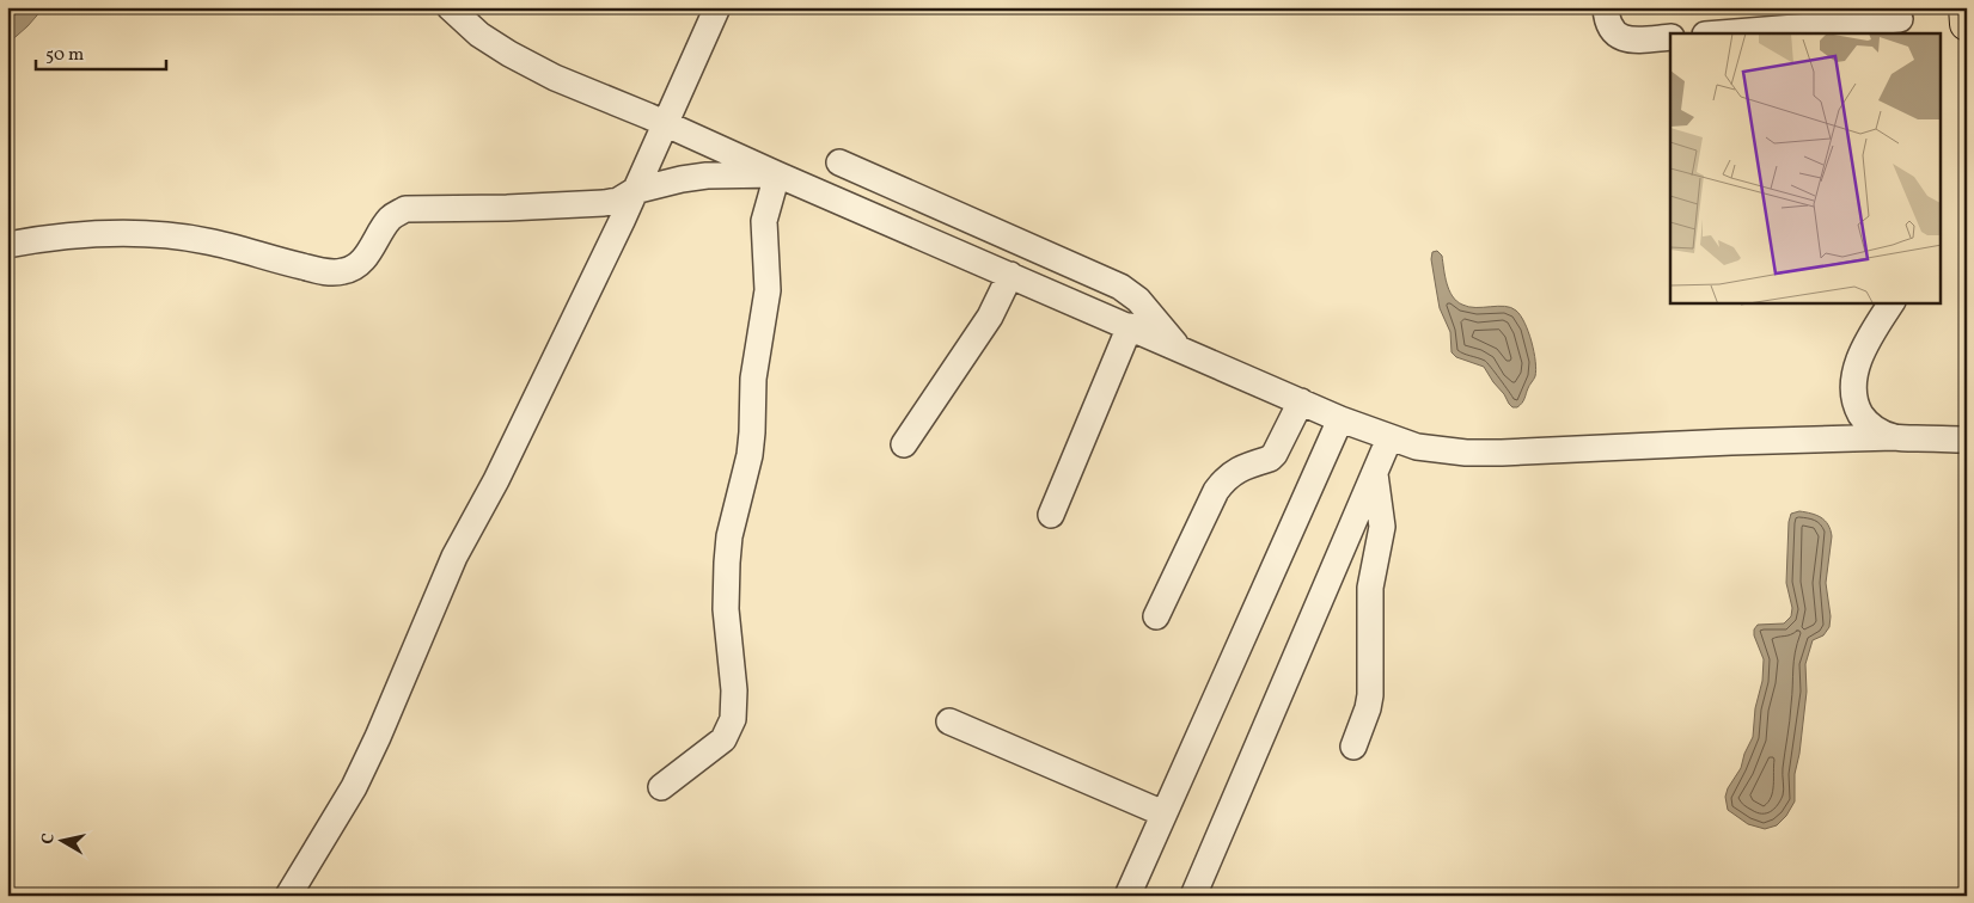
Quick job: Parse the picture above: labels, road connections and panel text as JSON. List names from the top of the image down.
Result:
{
  "scale_bar": "50 m",
  "north": "left"
}
